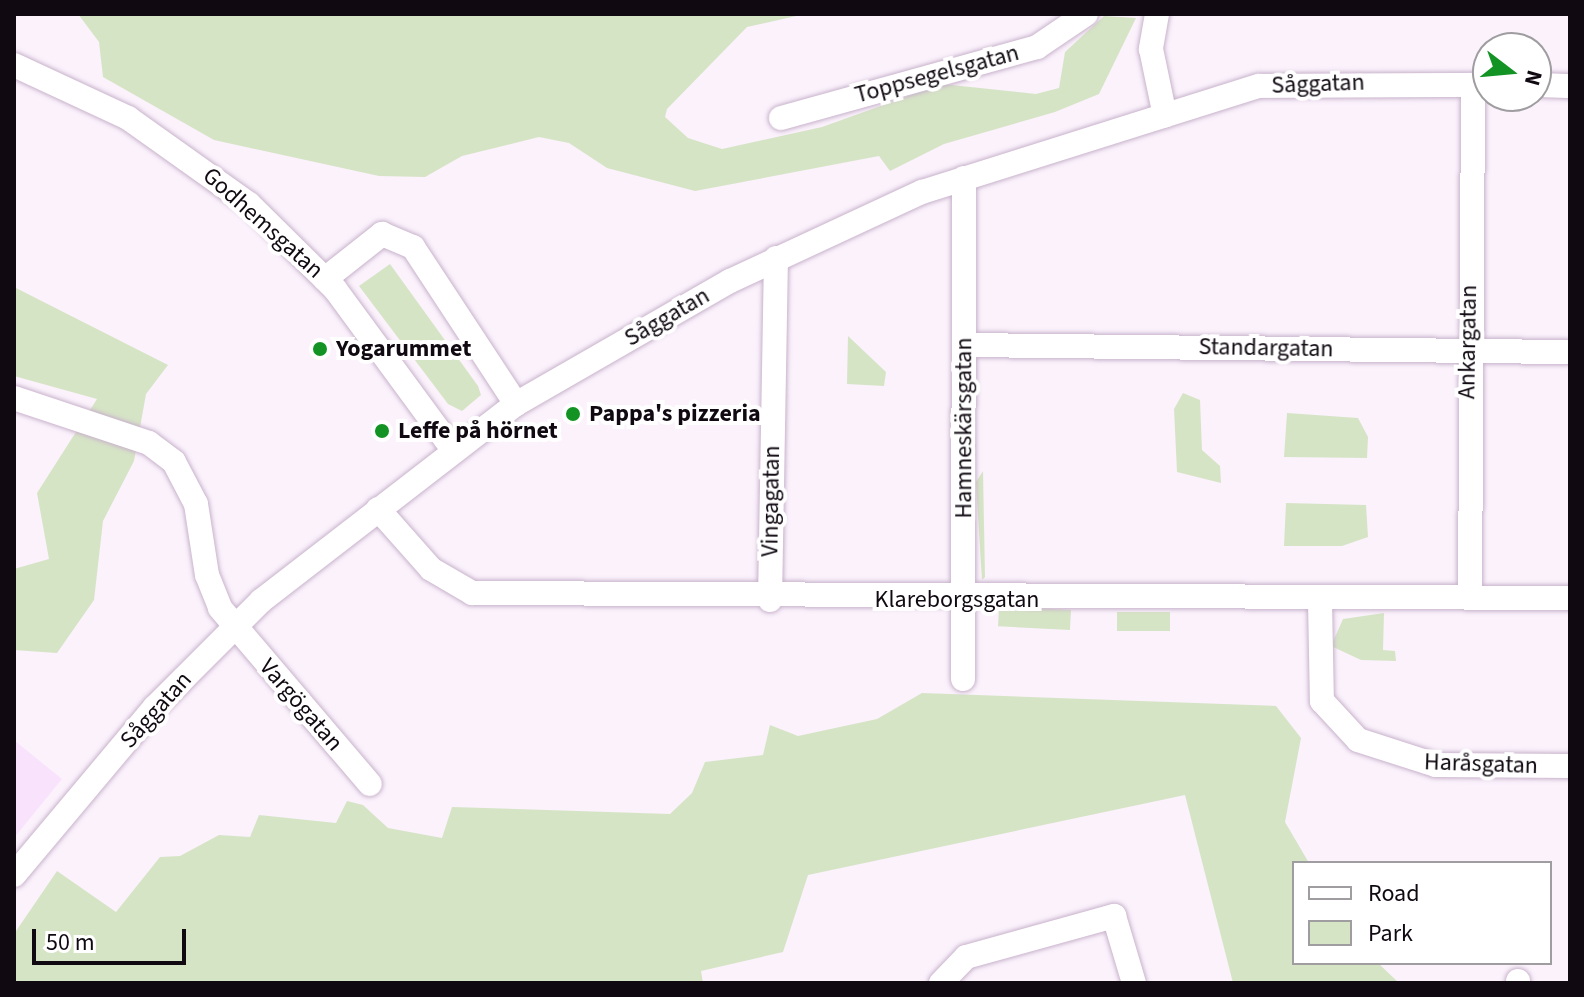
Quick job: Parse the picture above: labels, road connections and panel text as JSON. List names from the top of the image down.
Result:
{
  "streets": {
    "street": [
      "Toppsegelsgatan",
      "Såggatan",
      "Godhemsgatan",
      "Ankargatan",
      "Standargatan",
      "Hamneskärsgatan",
      "Vingagatan",
      "Klareborgsgatan",
      "Vargögatan",
      "Haråsgatan"
    ]
  },
  "crossings": [
    ["Såggatan", "Godhemsgatan"],
    ["Såggatan", "Hamneskärsgatan"],
    ["Såggatan", "Vingagatan"],
    ["Såggatan", "Klareborgsgatan"],
    ["Såggatan", "Vargögatan"],
    ["Ankargatan", "Standargatan"],
    ["Ankargatan", "Klareborgsgatan"],
    ["Standargatan", "Hamneskärsgatan"],
    ["Hamneskärsgatan", "Klareborgsgatan"],
    ["Vingagatan", "Klareborgsgatan"],
    ["Klareborgsgatan", "Haråsgatan"]
  ],
  "places": ["Yogarummet", "Pappa's pizzeria", "Leffe på hörnet"],
  "legend": ["Road", "Park"],
  "scale_bar": "50 m",
  "north": "right"
}
